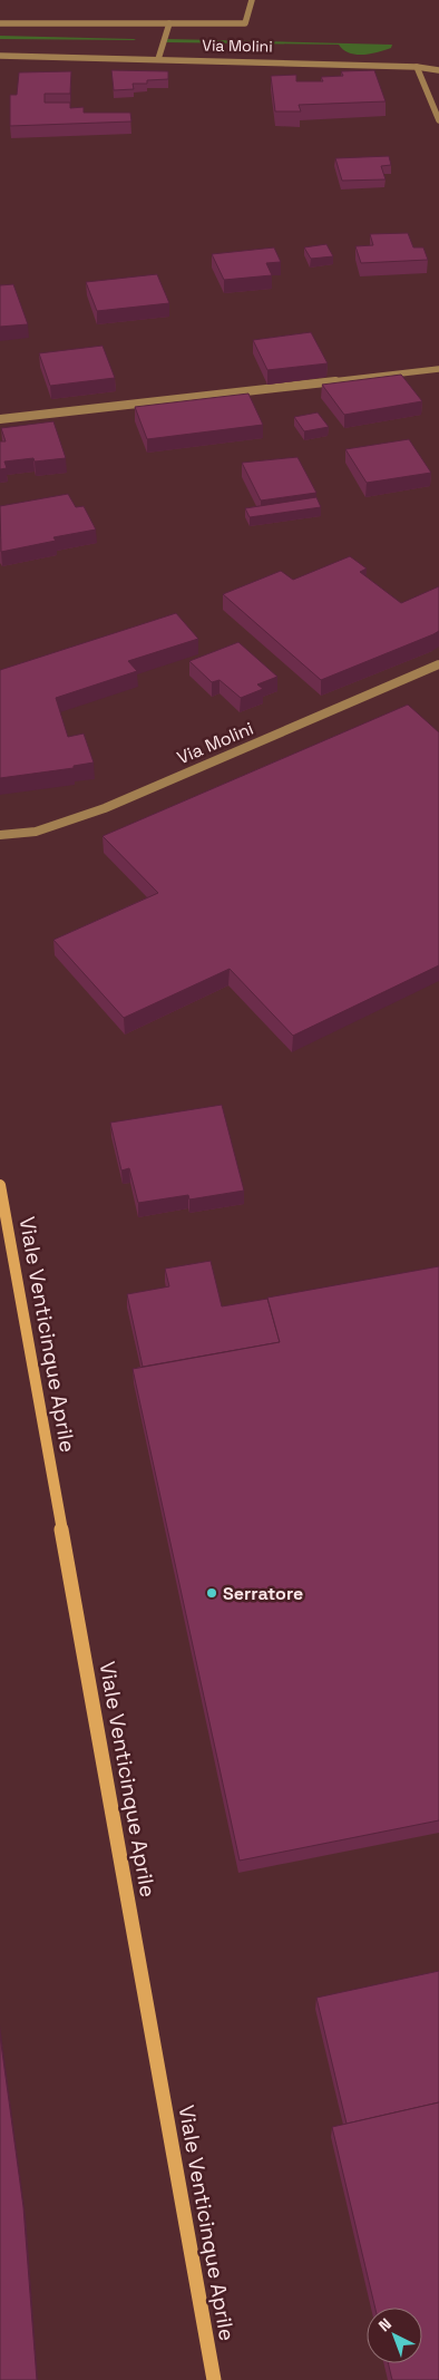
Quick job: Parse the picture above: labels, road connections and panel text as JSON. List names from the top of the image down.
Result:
{
  "streets": {
    "main road": ["Viale Venticinque Aprile"],
    "street": ["Via Molini"]
  },
  "places": ["Serratore"],
  "north": "top left"
}
